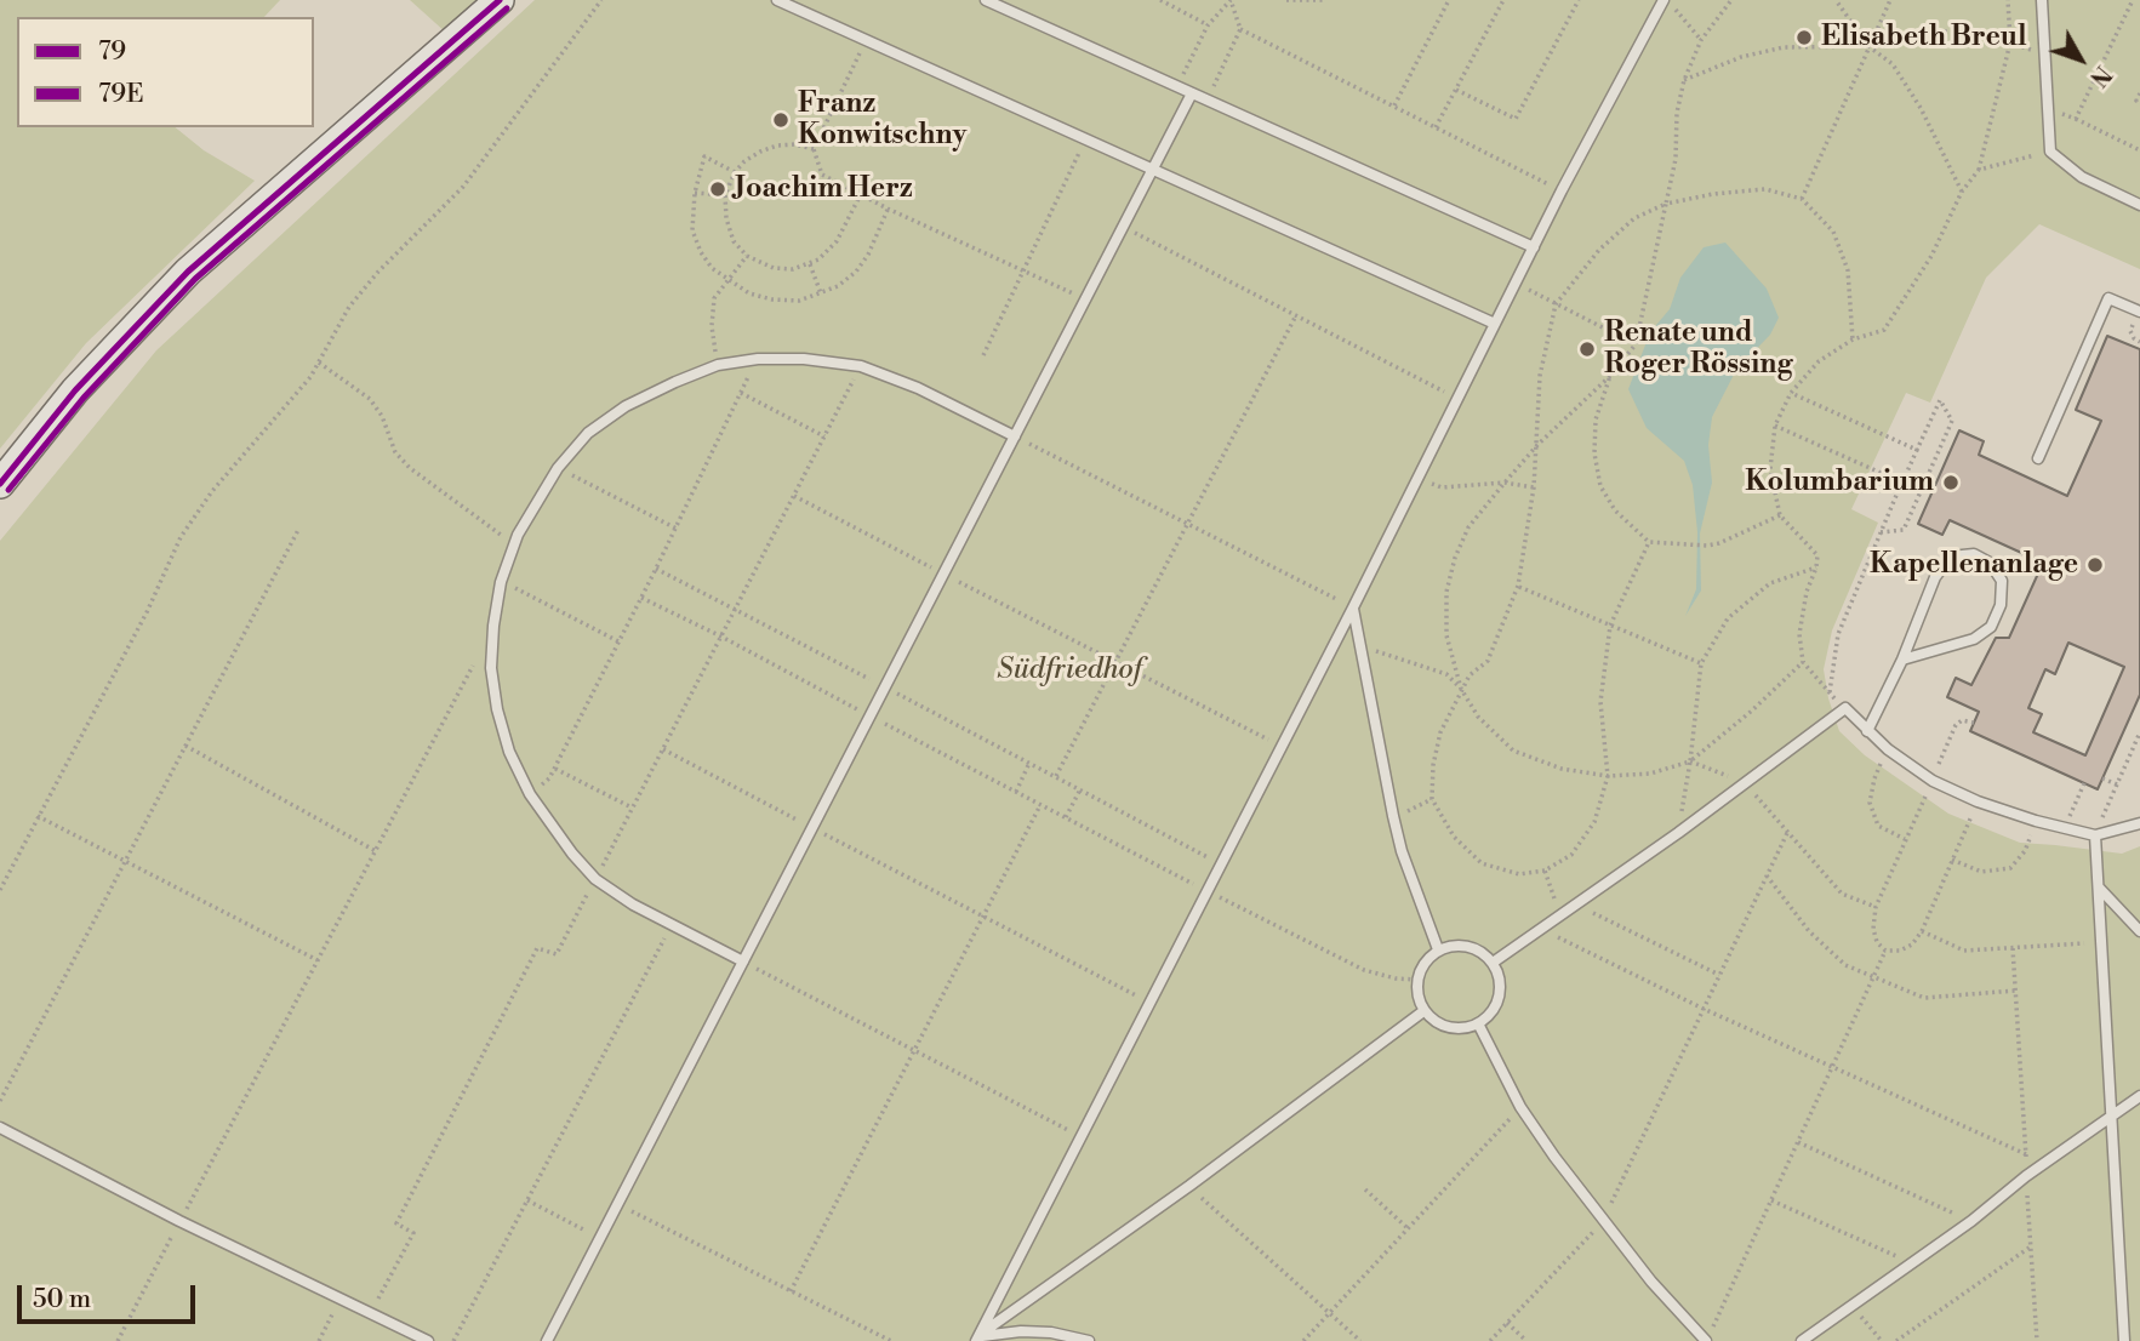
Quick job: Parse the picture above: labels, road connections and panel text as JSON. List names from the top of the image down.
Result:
{
  "parks": ["Südfriedhof"],
  "places": [
    "Elisabeth Breul",
    "Franz Konwitschny",
    "Joachim Herz",
    "Renate und Roger Rössing",
    "Kolumbarium",
    "Kapellenanlage"
  ],
  "lines": ["transit line 79", "transit line 79E"],
  "legend": ["79", "79E"],
  "scale_bar": "50 m",
  "north": "bottom right"
}
